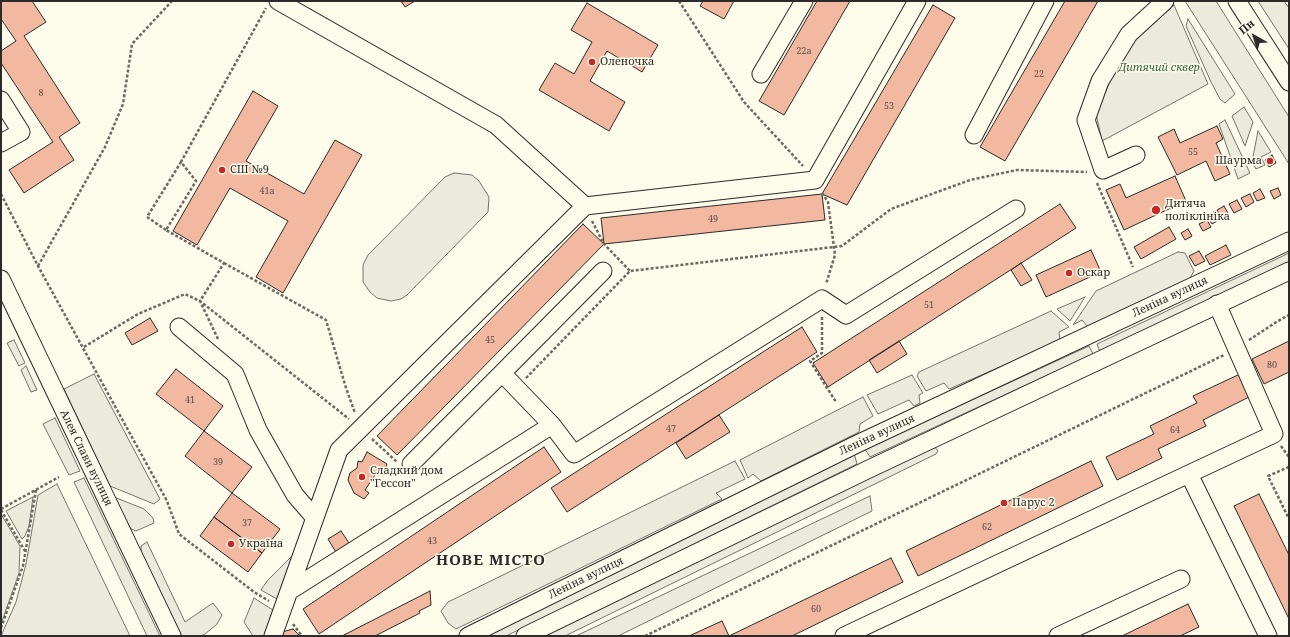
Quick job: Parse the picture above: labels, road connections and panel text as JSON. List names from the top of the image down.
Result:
{
  "streets": {
    "street": ["Леніна вулиця", "Алея Слави вулиця"]
  },
  "districts": ["НОВЕ МІСТО"],
  "parks": ["Дитячий сквер"],
  "places": [
    "Оленочка",
    "Шаурма",
    "СШ №9",
    "Дитяча поліклініка",
    "Оскар",
    "Сладкий дом \"Гессон\"",
    "Парус 2",
    "Україна"
  ],
  "house_numbers": [
    "22а",
    "22",
    "8",
    "53",
    "55",
    "41а",
    "49",
    "51",
    "45",
    "80",
    "41",
    "47",
    "64",
    "39",
    "37",
    "62",
    "43",
    "60"
  ],
  "north": "top left"
}
